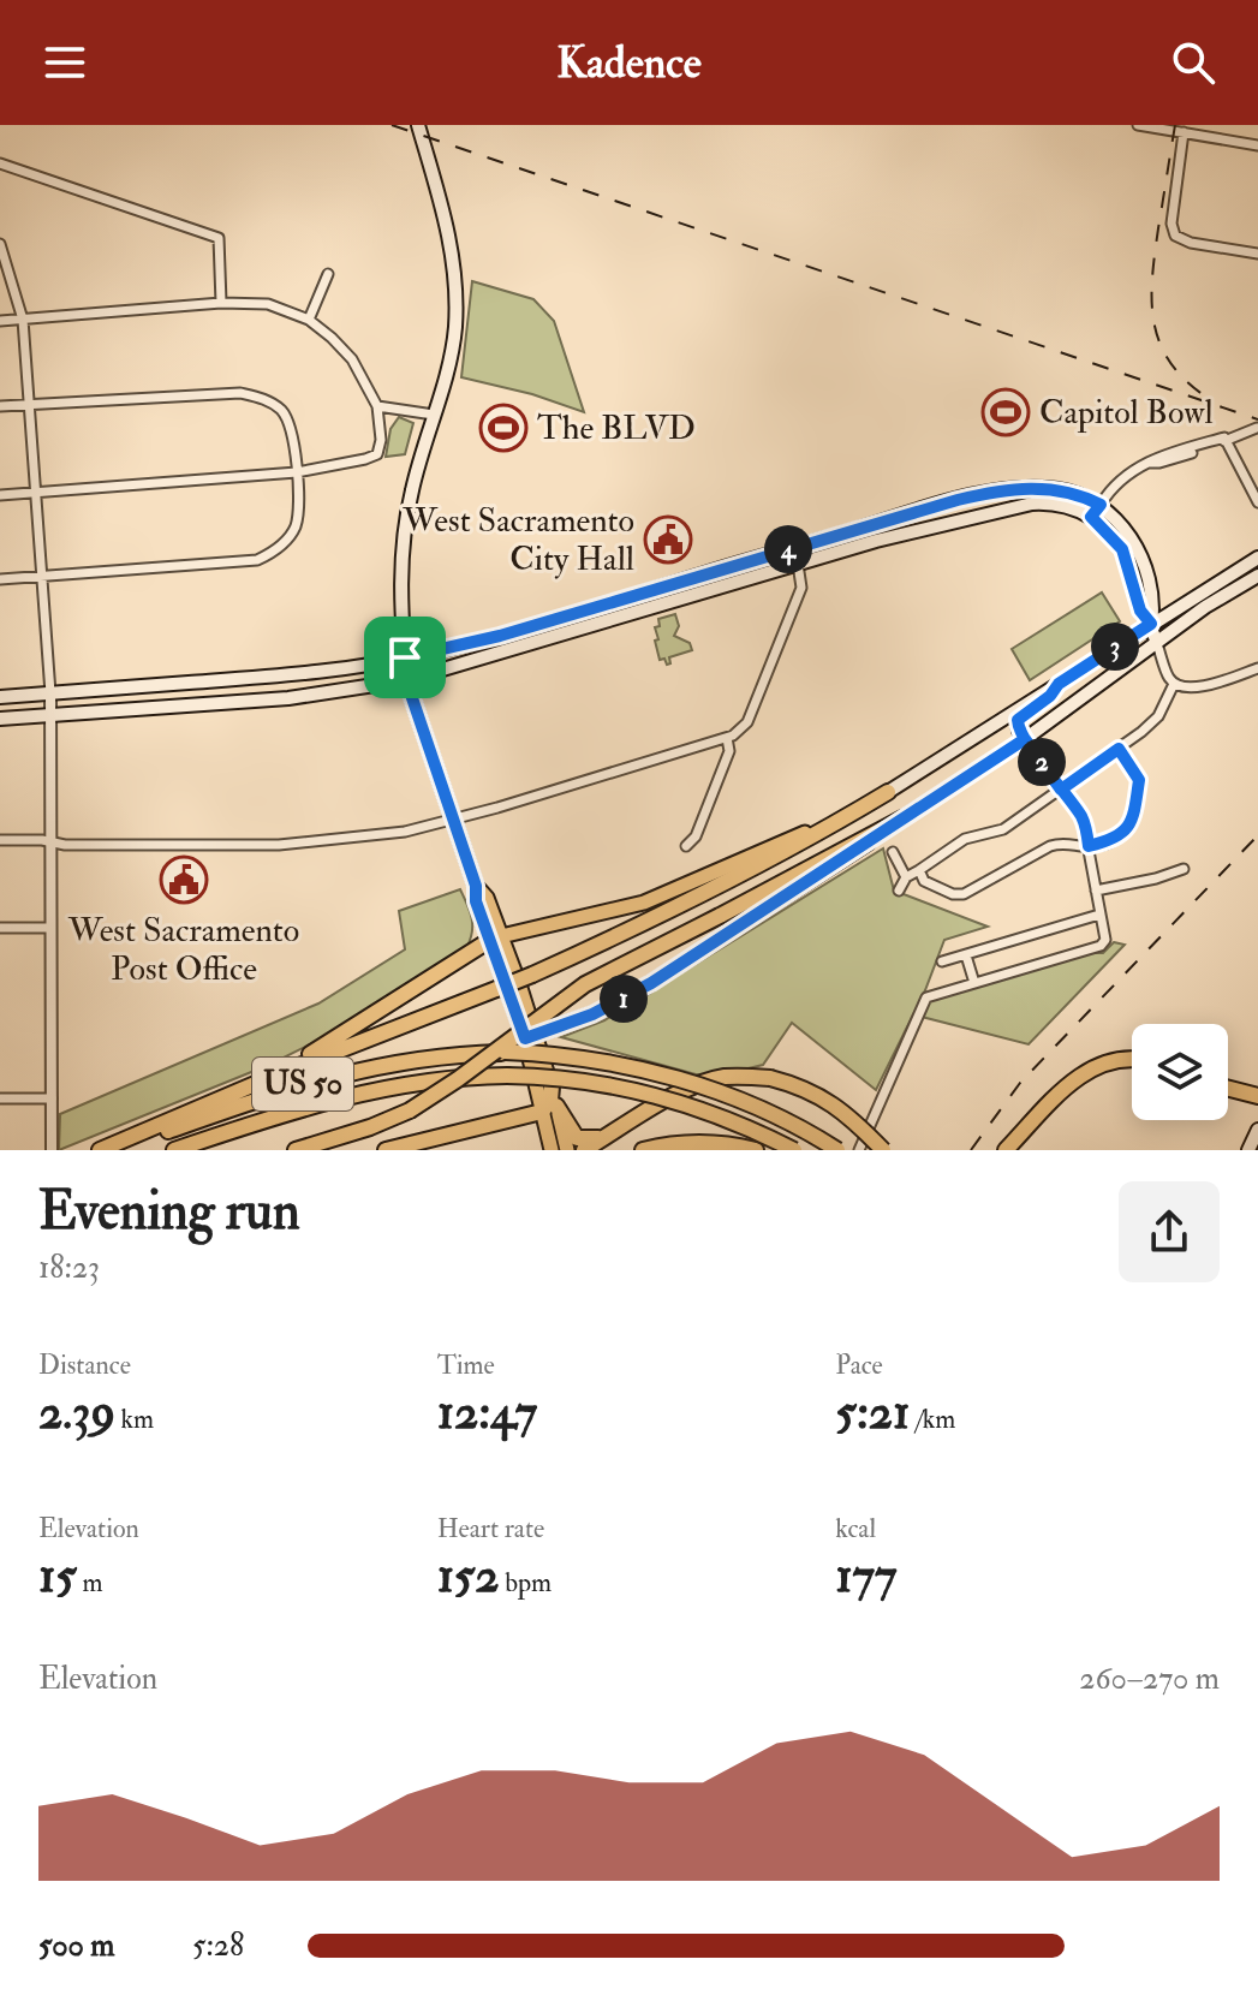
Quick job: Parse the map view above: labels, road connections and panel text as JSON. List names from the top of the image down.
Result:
{
  "streets": {
    "highway": ["US 50"]
  },
  "places": {
    "sports": ["Capitol Bowl", "The BLVD"],
    "public building": ["West Sacramento City Hall", "West Sacramento Post Office"]
  },
  "page": {
    "header": "Kadence",
    "pins": [
      "4",
      "3",
      "2",
      "1"
    ],
    "heading": ["Evening run", "18:23"],
    "stats": [
      ["Distance", "2.39 km"],
      ["Time", "12:47"],
      ["Pace", "5:21 /km"],
      ["Elevation", "15 m"],
      ["Heart rate", "152 bpm"],
      ["kcal", "177"]
    ],
    "chart": ["Elevation", "260–270 m"],
    "list": [
      {
        "name": "500 m",
        "note": "5:28"
      }
    ]
  }
}
